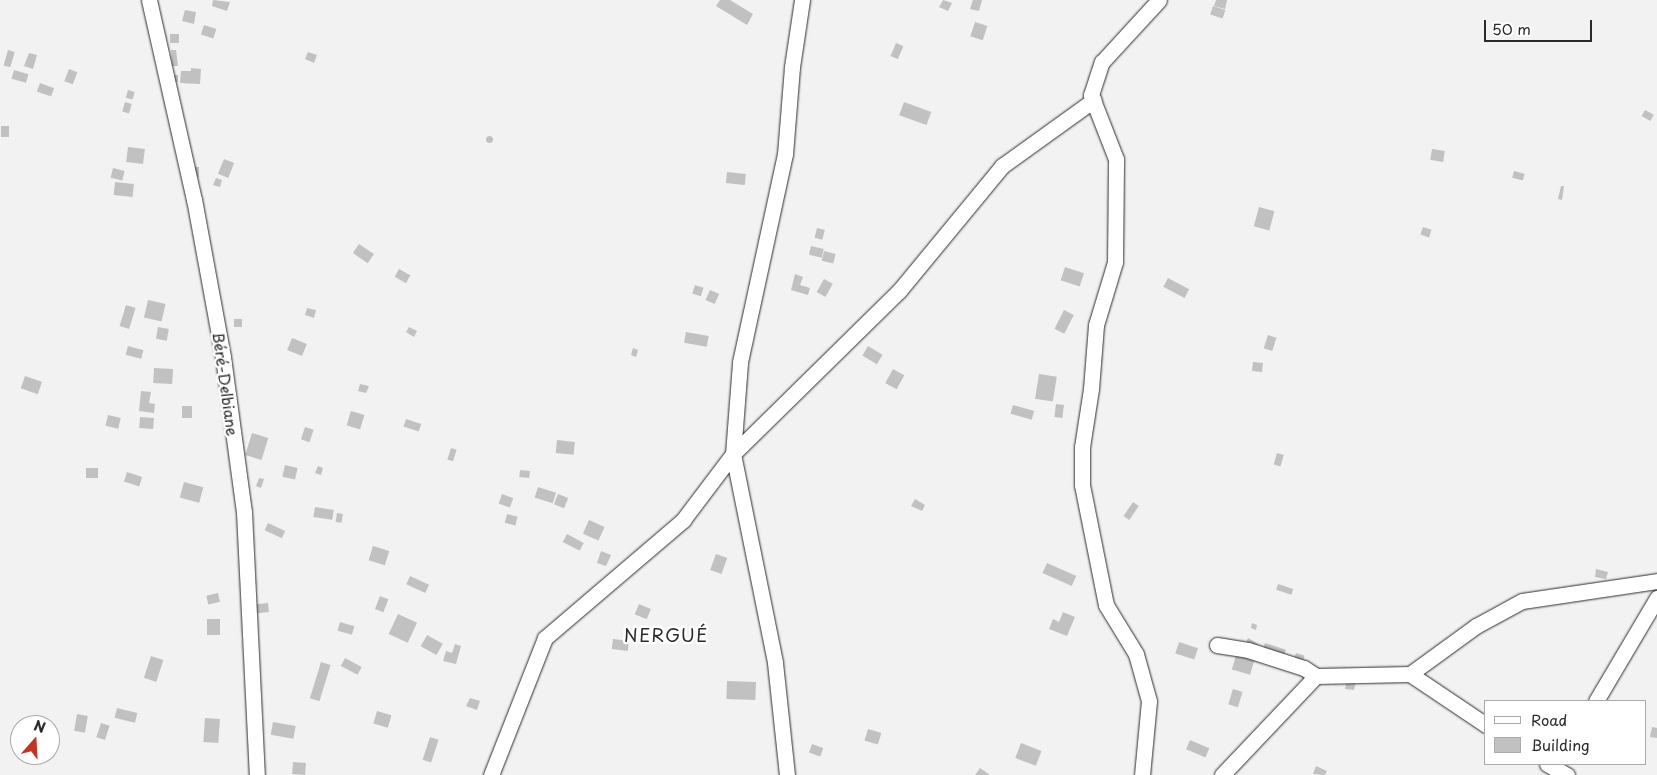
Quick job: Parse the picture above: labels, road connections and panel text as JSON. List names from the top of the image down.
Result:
{
  "streets": {
    "street": ["Béré-Delbiane"]
  },
  "districts": ["NERGUÉ"],
  "legend": ["Road", "Building"],
  "scale_bar": "50 m",
  "north": "top"
}
